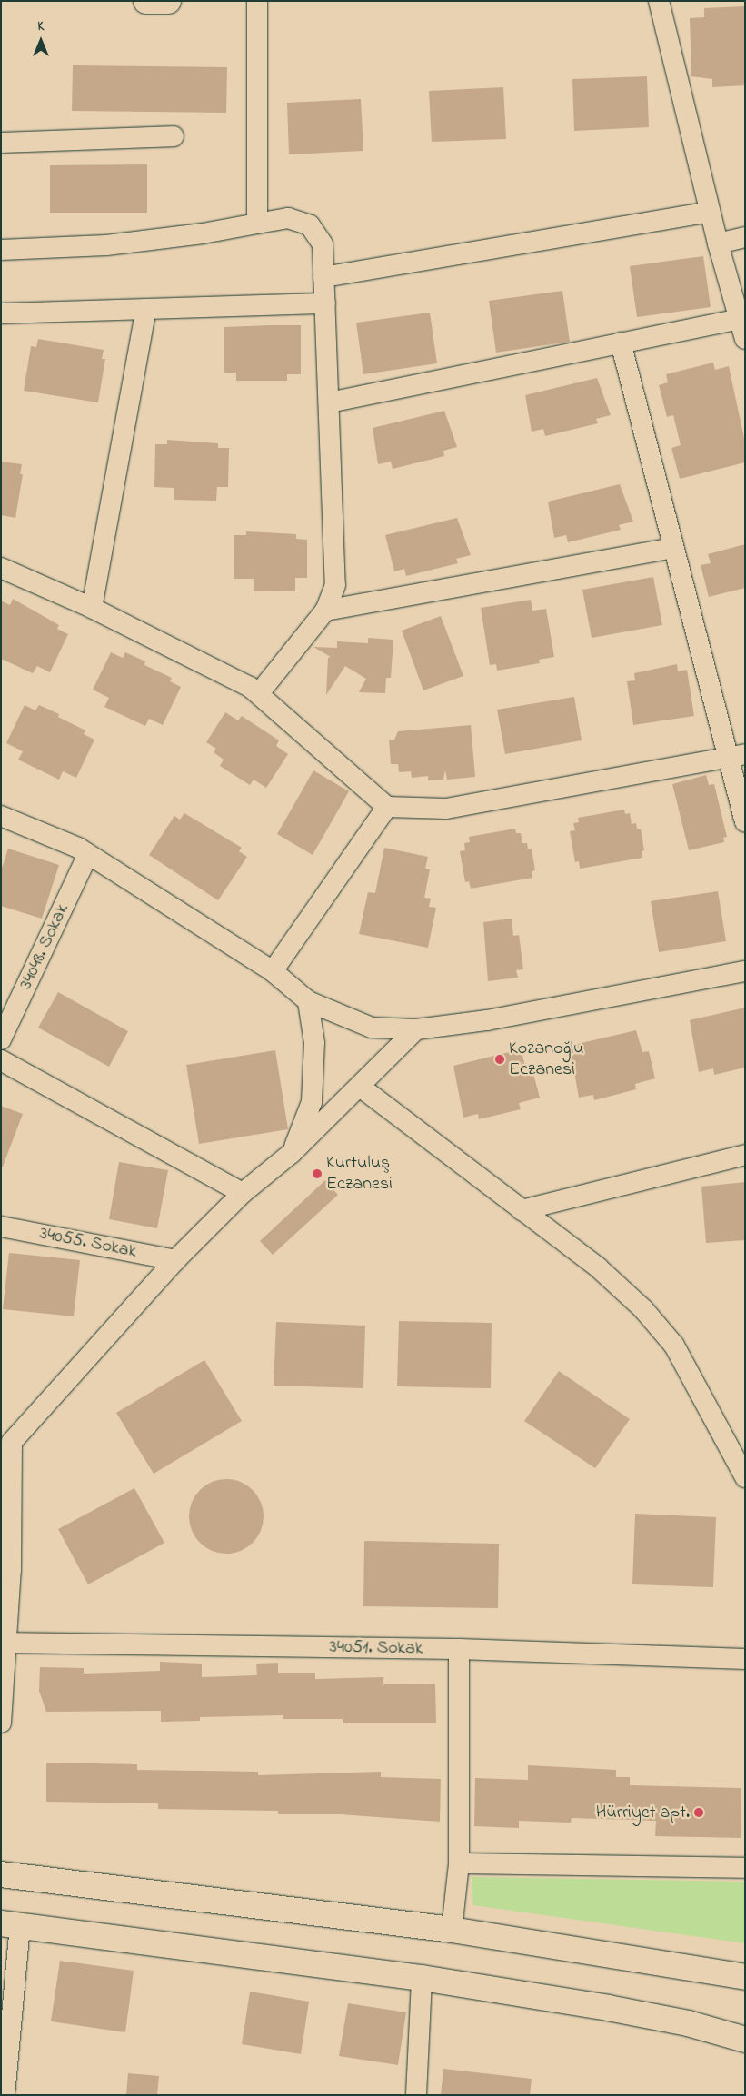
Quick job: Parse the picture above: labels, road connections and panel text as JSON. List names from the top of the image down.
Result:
{
  "streets": {
    "street": ["34048. Sokak", "34055. Sokak", "34051. Sokak"]
  },
  "places": ["Kozanoğlu Eczanesi", "Kurtuluş Eczanesi", "Hürriyet apt."],
  "north": "top"
}
